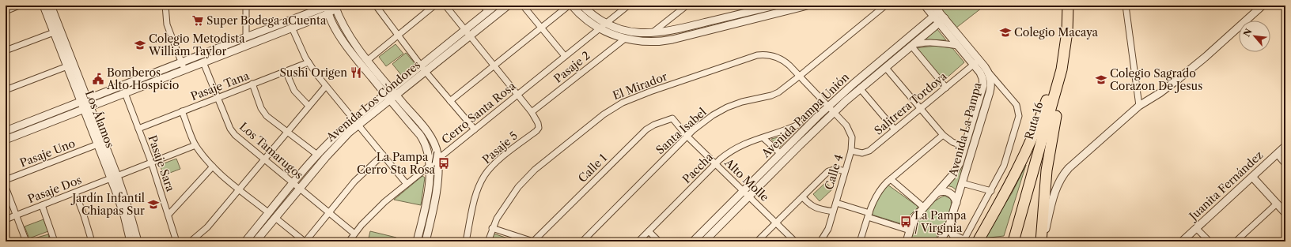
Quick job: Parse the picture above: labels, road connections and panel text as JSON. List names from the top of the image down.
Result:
{
  "streets": {
    "highway": ["Ruta 16"],
    "street": [
      "Pasaje 2",
      "Pasaje Tana",
      "El Mirador",
      "Avenida Los Cóndores",
      "Salitrera Tordoya",
      "Cerro Santa Rosa",
      "Avenida Pampa Unión",
      "Los Álamos",
      "Avenida La Pampa",
      "Santa Isabel",
      "Pasaje 5",
      "Los Tamarugos",
      "Pasaje Uno",
      "Pasaje Sara",
      "Calle 1",
      "Paccha",
      "Calle 4",
      "Alto Molle",
      "Juanita Fernández",
      "Pasaje Dos"
    ]
  },
  "crossings": [
    ["Pasaje 2", "Pasaje 5"],
    ["Pasaje Tana", "Los Tamarugos"],
    ["Pasaje Tana", "Pasaje Sara"],
    ["El Mirador", "Avenida Pampa Unión"],
    ["El Mirador", "Santa Isabel"],
    ["El Mirador", "Calle 4"],
    ["Avenida Los Cóndores", "Los Tamarugos"],
    ["Salitrera Tordoya", "Avenida La Pampa"],
    ["Salitrera Tordoya", "Calle 4"],
    ["Cerro Santa Rosa", "Los Tamarugos"],
    ["Avenida Pampa Unión", "Avenida La Pampa"],
    ["Avenida Pampa Unión", "Calle 4"],
    ["Avenida Pampa Unión", "Alto Molle"],
    ["Los Álamos", "Pasaje Uno"],
    ["Los Álamos", "Pasaje Dos"],
    ["Santa Isabel", "Alto Molle"],
    ["Pasaje Sara", "Pasaje Dos"],
    ["Calle 1", "Alto Molle"],
    ["Paccha", "Alto Molle"]
  ],
  "places": {
    "supermarket": ["Super Bodega aCuenta"],
    "school or university": [
      "Colegio Macaya",
      "Colegio Metodista William Taylor",
      "Colegio Sagrado Corazon De Jesus",
      "Jardín Infantil Chiapas Sur"
    ],
    "restaurant": ["Sushi Origen"],
    "public building": ["Bomberos Alto Hospicio"],
    "bus stop": ["La Pampa / Cerro Sta Rosa", "La Pampa / Virginia"]
  },
  "north": "top left"
}
